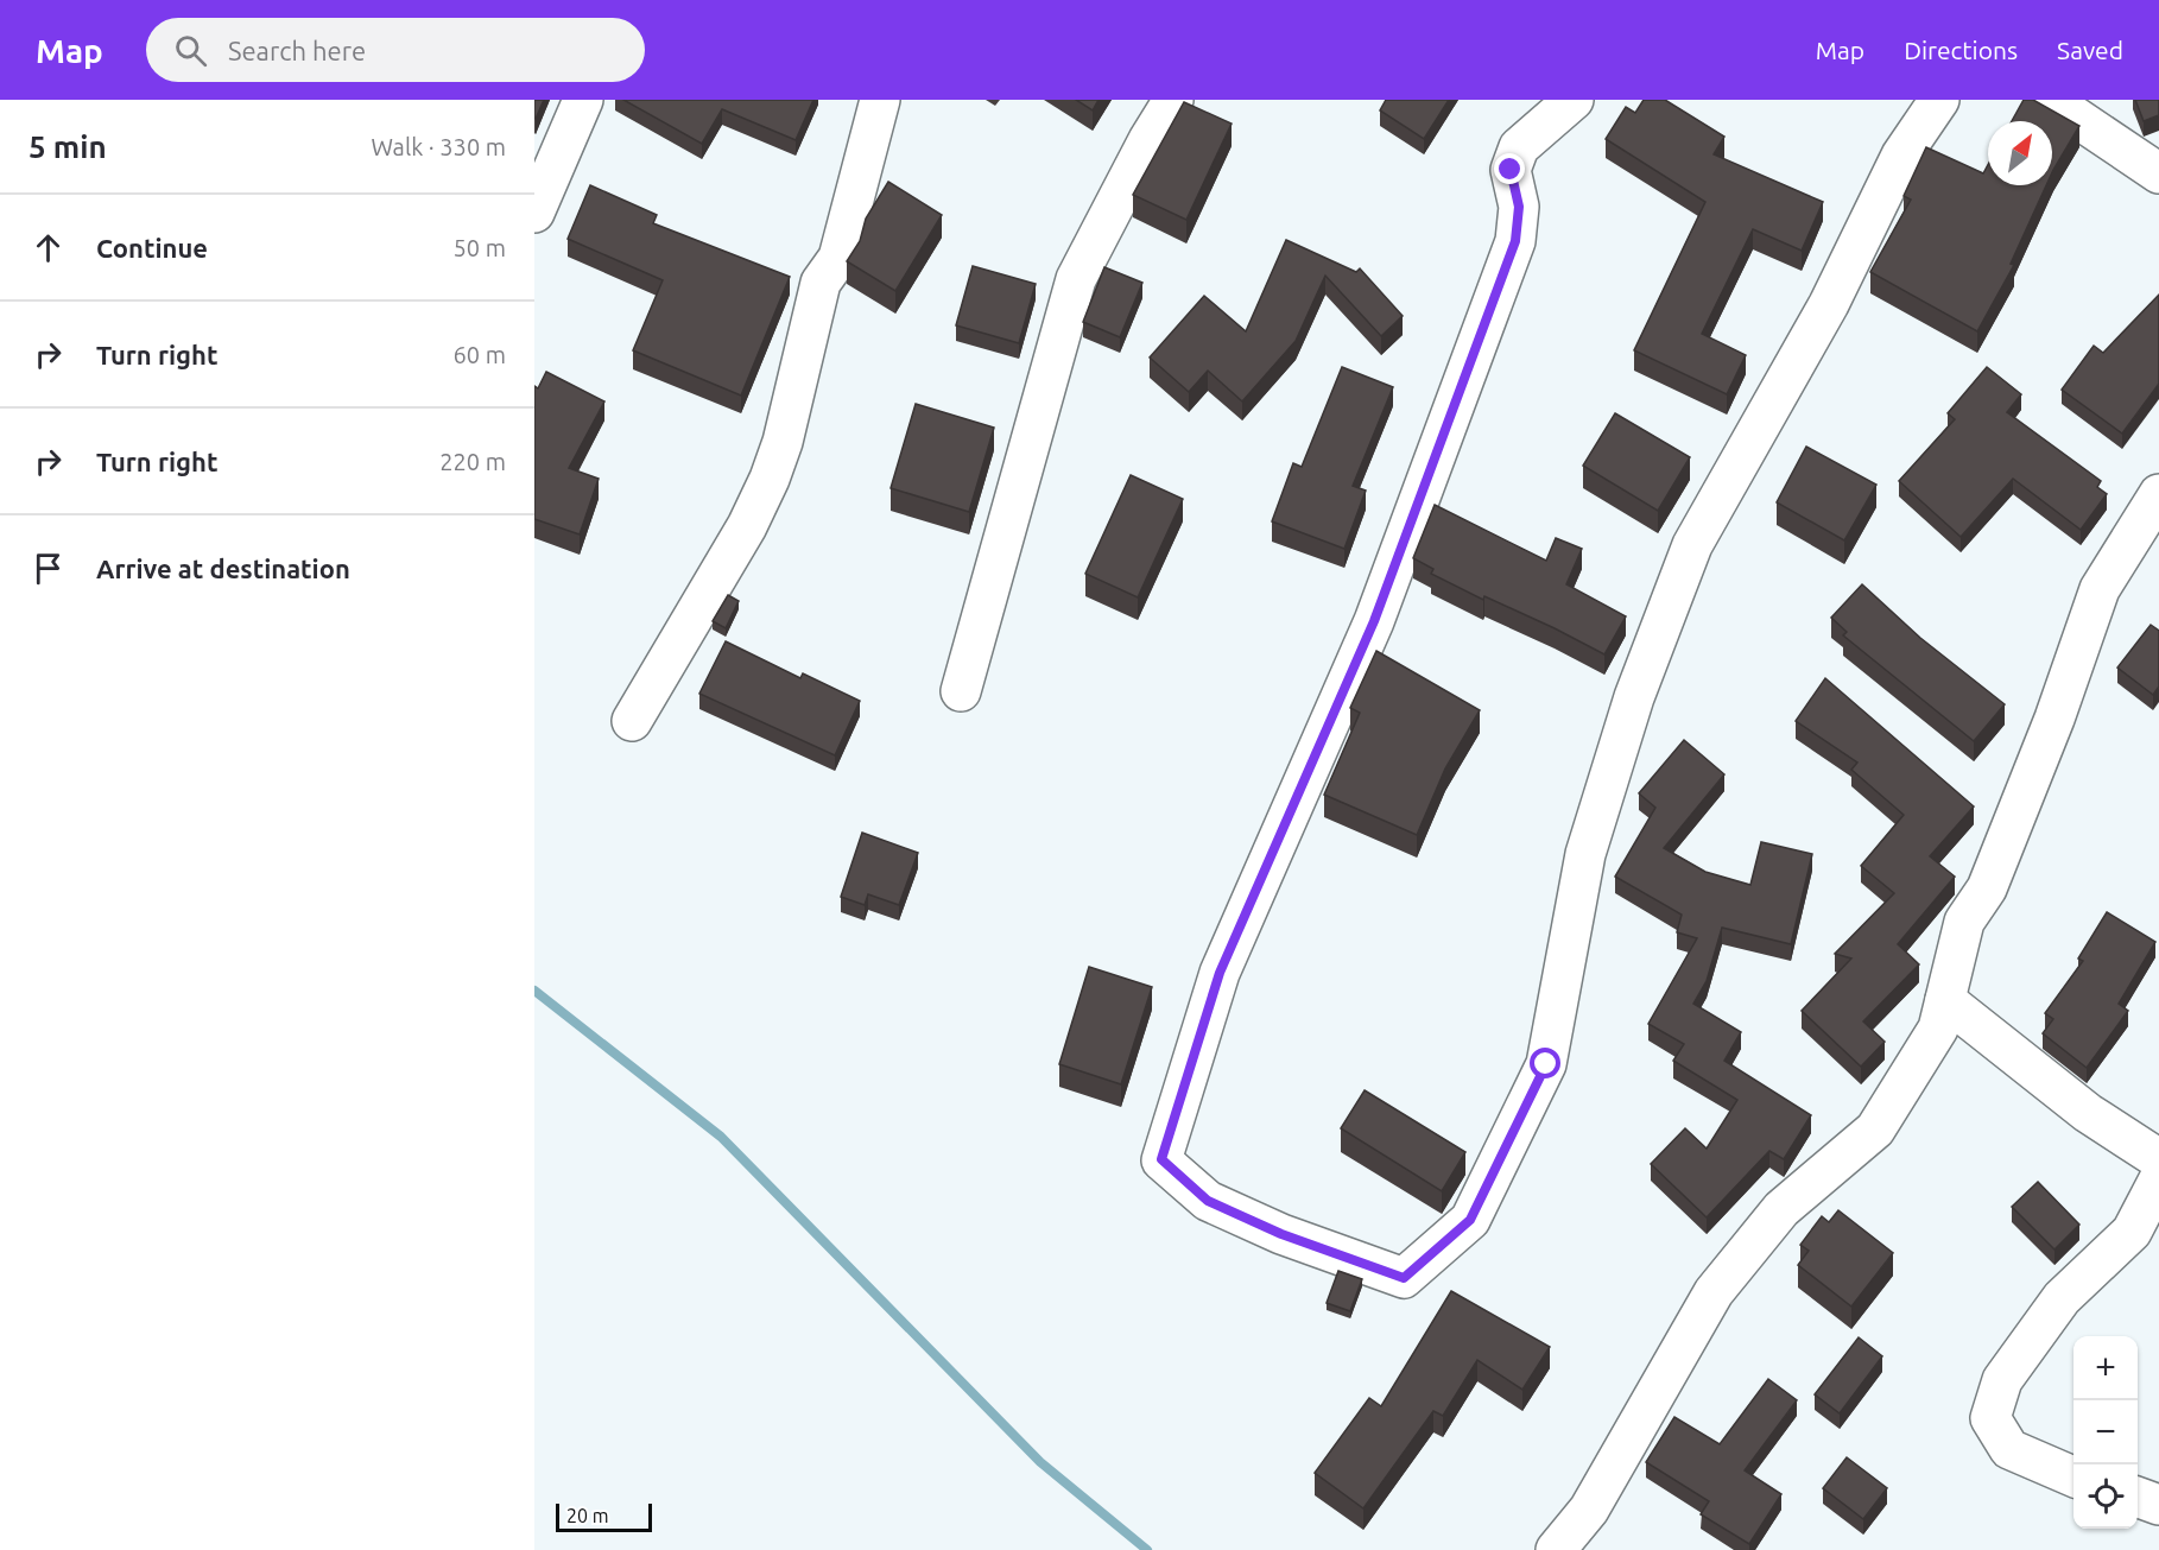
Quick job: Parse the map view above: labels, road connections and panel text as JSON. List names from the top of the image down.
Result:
{
  "scale_bar": "20 m",
  "north": "top right",
  "page": {
    "header": "Map",
    "search": "Search here",
    "nav": ["Map", "Directions", "Saved"],
    "heading": ["5 min", "Walk · 330 m"],
    "list": [
      ["Continue", "50 m"],
      ["Turn right", "60 m"],
      ["Turn right", "220 m"],
      "Arrive at destination"
    ],
    "map_buttons": ["+", "−"],
    "scale": "20 m"
  }
}
